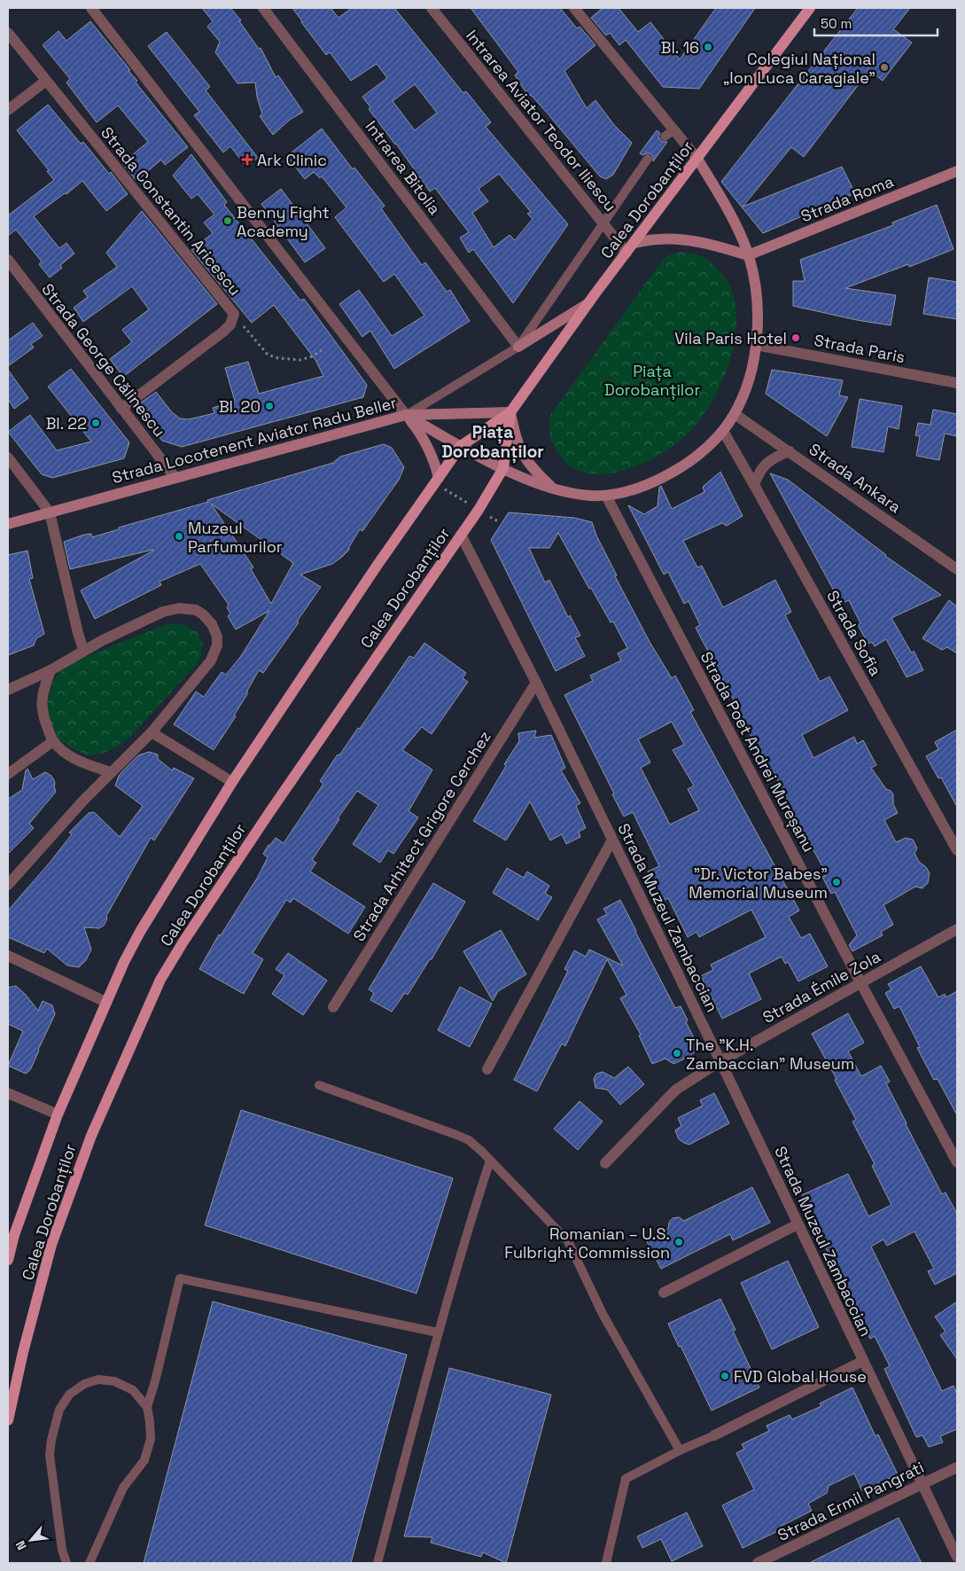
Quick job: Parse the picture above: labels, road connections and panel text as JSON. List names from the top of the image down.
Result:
{
  "streets": {
    "main road": ["Calea Dorobanților"],
    "street": [
      "Intrarea Aviator Teodor Iliescu",
      "Intrarea Bitolia",
      "Strada Roma",
      "Strada Constantin Aricescu",
      "Strada Paris",
      "Strada George Călinescu",
      "Strada Locotenent Aviator Radu Beller",
      "Strada Ankara",
      "Strada Sofia",
      "Strada Poet Andrei Mureșanu",
      "Strada Arhitect Grigore Cerchez",
      "Strada Muzeul Zambaccian",
      "Strada Émile Zola",
      "Strada Ermil Pangrati"
    ]
  },
  "crossings": [
    ["Intrarea Aviator Teodor Iliescu", "Calea Dorobanților"],
    ["Intrarea Bitolia", "Strada Locotenent Aviator Radu Beller"],
    ["Calea Dorobanților", "Strada Locotenent Aviator Radu Beller"],
    ["Calea Dorobanților", "Strada Muzeul Zambaccian"],
    ["Strada Constantin Aricescu", "Strada George Călinescu"],
    ["Strada George Călinescu", "Strada Locotenent Aviator Radu Beller"],
    ["Strada Poet Andrei Mureșanu", "Strada Émile Zola"],
    ["Strada Arhitect Grigore Cerchez", "Strada Muzeul Zambaccian"],
    ["Strada Muzeul Zambaccian", "Strada Émile Zola"],
    ["Strada Muzeul Zambaccian", "Strada Ermil Pangrati"]
  ],
  "districts": ["Piața Dorobanților"],
  "parks": ["Piața Dorobanților"],
  "places": {
    "other": [
      "Bl. 16",
      "Colegiul Național „Ion Luca Caragiale”",
      "Benny Fight Academy",
      "Vila Paris Hotel",
      "Bl. 20",
      "Bl. 22",
      "Muzeul Parfumurilor",
      "\"Dr. Victor Babes\" Memorial Museum",
      "The \"K.H. Zambaccian\" Museum",
      "Romanian – U.S. Fulbright Commission",
      "FVD Global House"
    ],
    "health": ["Ark Clinic"]
  },
  "scale_bar": "50 m",
  "north": "bottom left"
}
